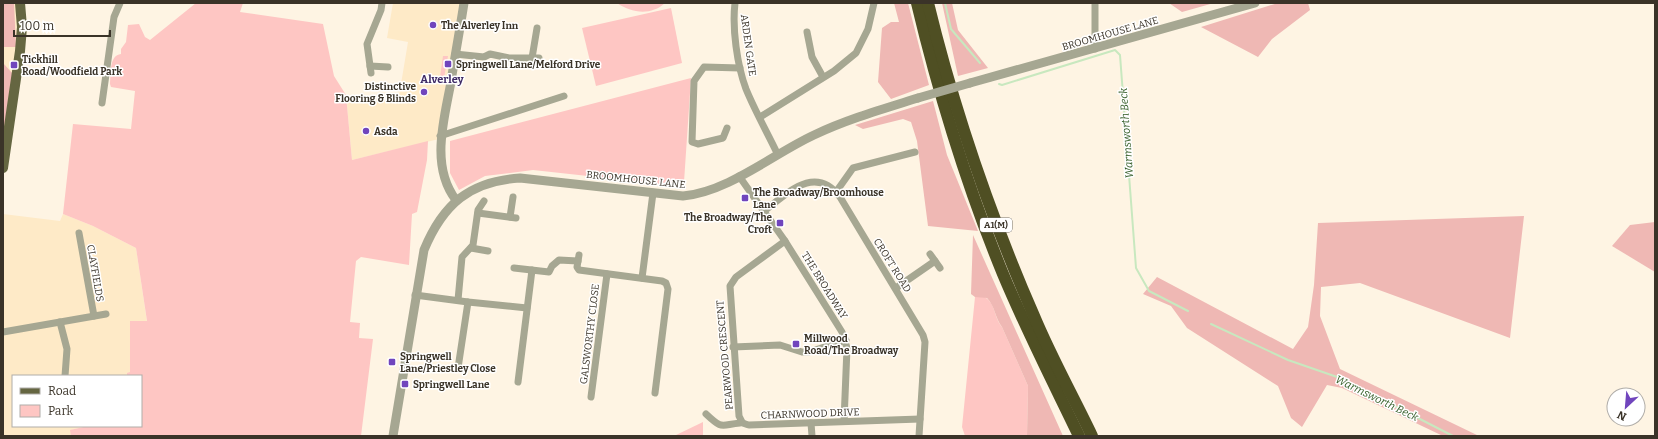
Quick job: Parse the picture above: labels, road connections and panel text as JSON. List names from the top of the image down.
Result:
{
  "streets": {
    "highway": ["A1(M)"],
    "street": [
      "BROOMHOUSE LANE",
      "ARDEN GATE",
      "CROFT ROAD",
      "CLAYFIELDS",
      "THE BROADWAY",
      "GALSWORTHY CLOSE",
      "PEARWOOD CRESCENT",
      "CHARNWOOD DRIVE"
    ]
  },
  "crossings": [
    ["BROOMHOUSE LANE", "ARDEN GATE"],
    ["BROOMHOUSE LANE", "THE BROADWAY"],
    ["CROFT ROAD", "THE BROADWAY"],
    ["CROFT ROAD", "CHARNWOOD DRIVE"],
    ["THE BROADWAY", "PEARWOOD CRESCENT"],
    ["THE BROADWAY", "CHARNWOOD DRIVE"],
    ["PEARWOOD CRESCENT", "CHARNWOOD DRIVE"]
  ],
  "districts": ["Alverley"],
  "water": ["Warmsworth Beck"],
  "places": {
    "other": ["The Alverley Inn", "Distinctive Flooring & Blinds", "Asda"],
    "transit": [
      "Springwell Lane/Melford Drive",
      "Tickhill Road/Woodfield Park",
      "The Broadway/Broomhouse Lane",
      "The Broadway/The Croft",
      "Millwood Road/The Broadway",
      "Springwell Lane/Priestley Close",
      "Springwell Lane"
    ]
  },
  "legend": ["Road", "Park"],
  "scale_bar": "100 m",
  "north": "bottom left"
}
